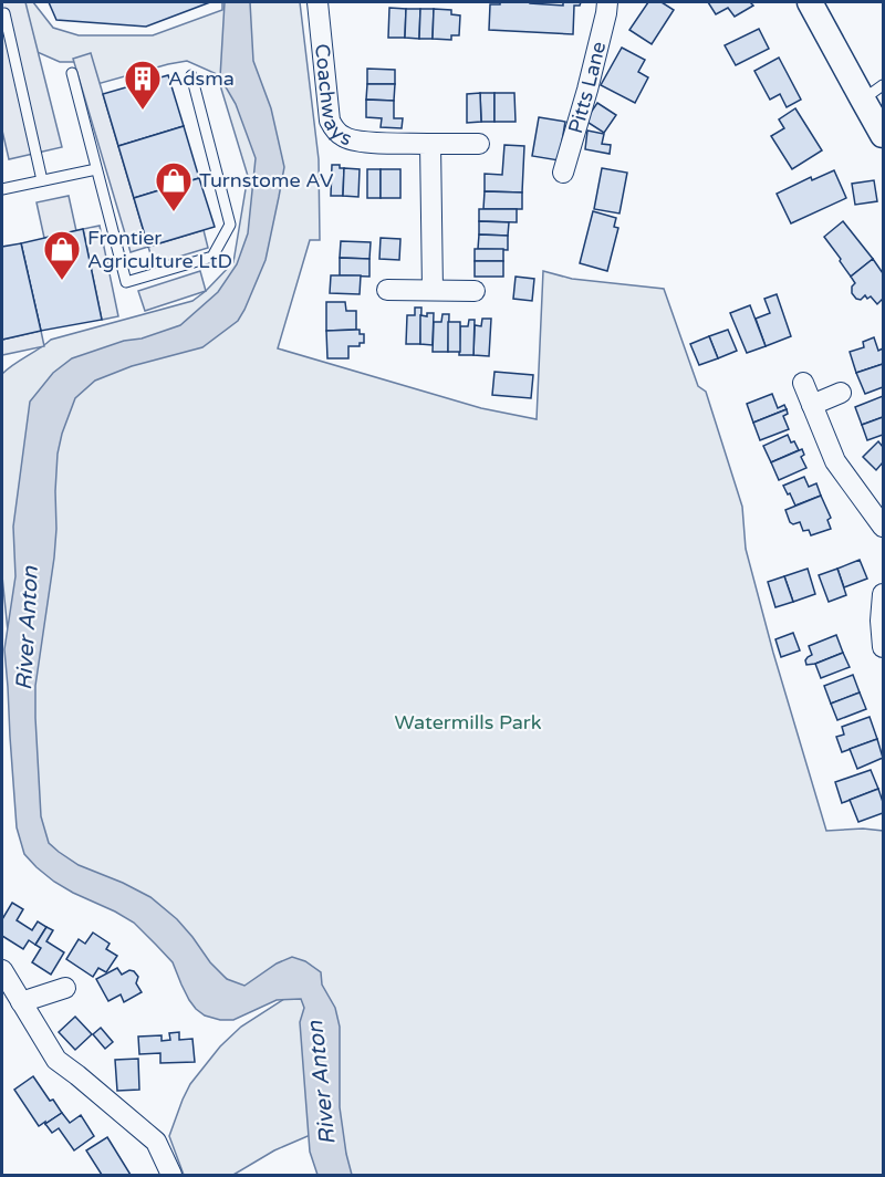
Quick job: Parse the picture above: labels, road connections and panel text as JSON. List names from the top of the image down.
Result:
{
  "streets": {
    "street": ["Coachways", "Pitts Lane"]
  },
  "water": ["River Anton"],
  "parks": ["Watermills Park"],
  "places": {
    "building": ["Adsma"],
    "shop": ["Turnstome AV", "Frontier Agriculture LtD"]
  }
}
